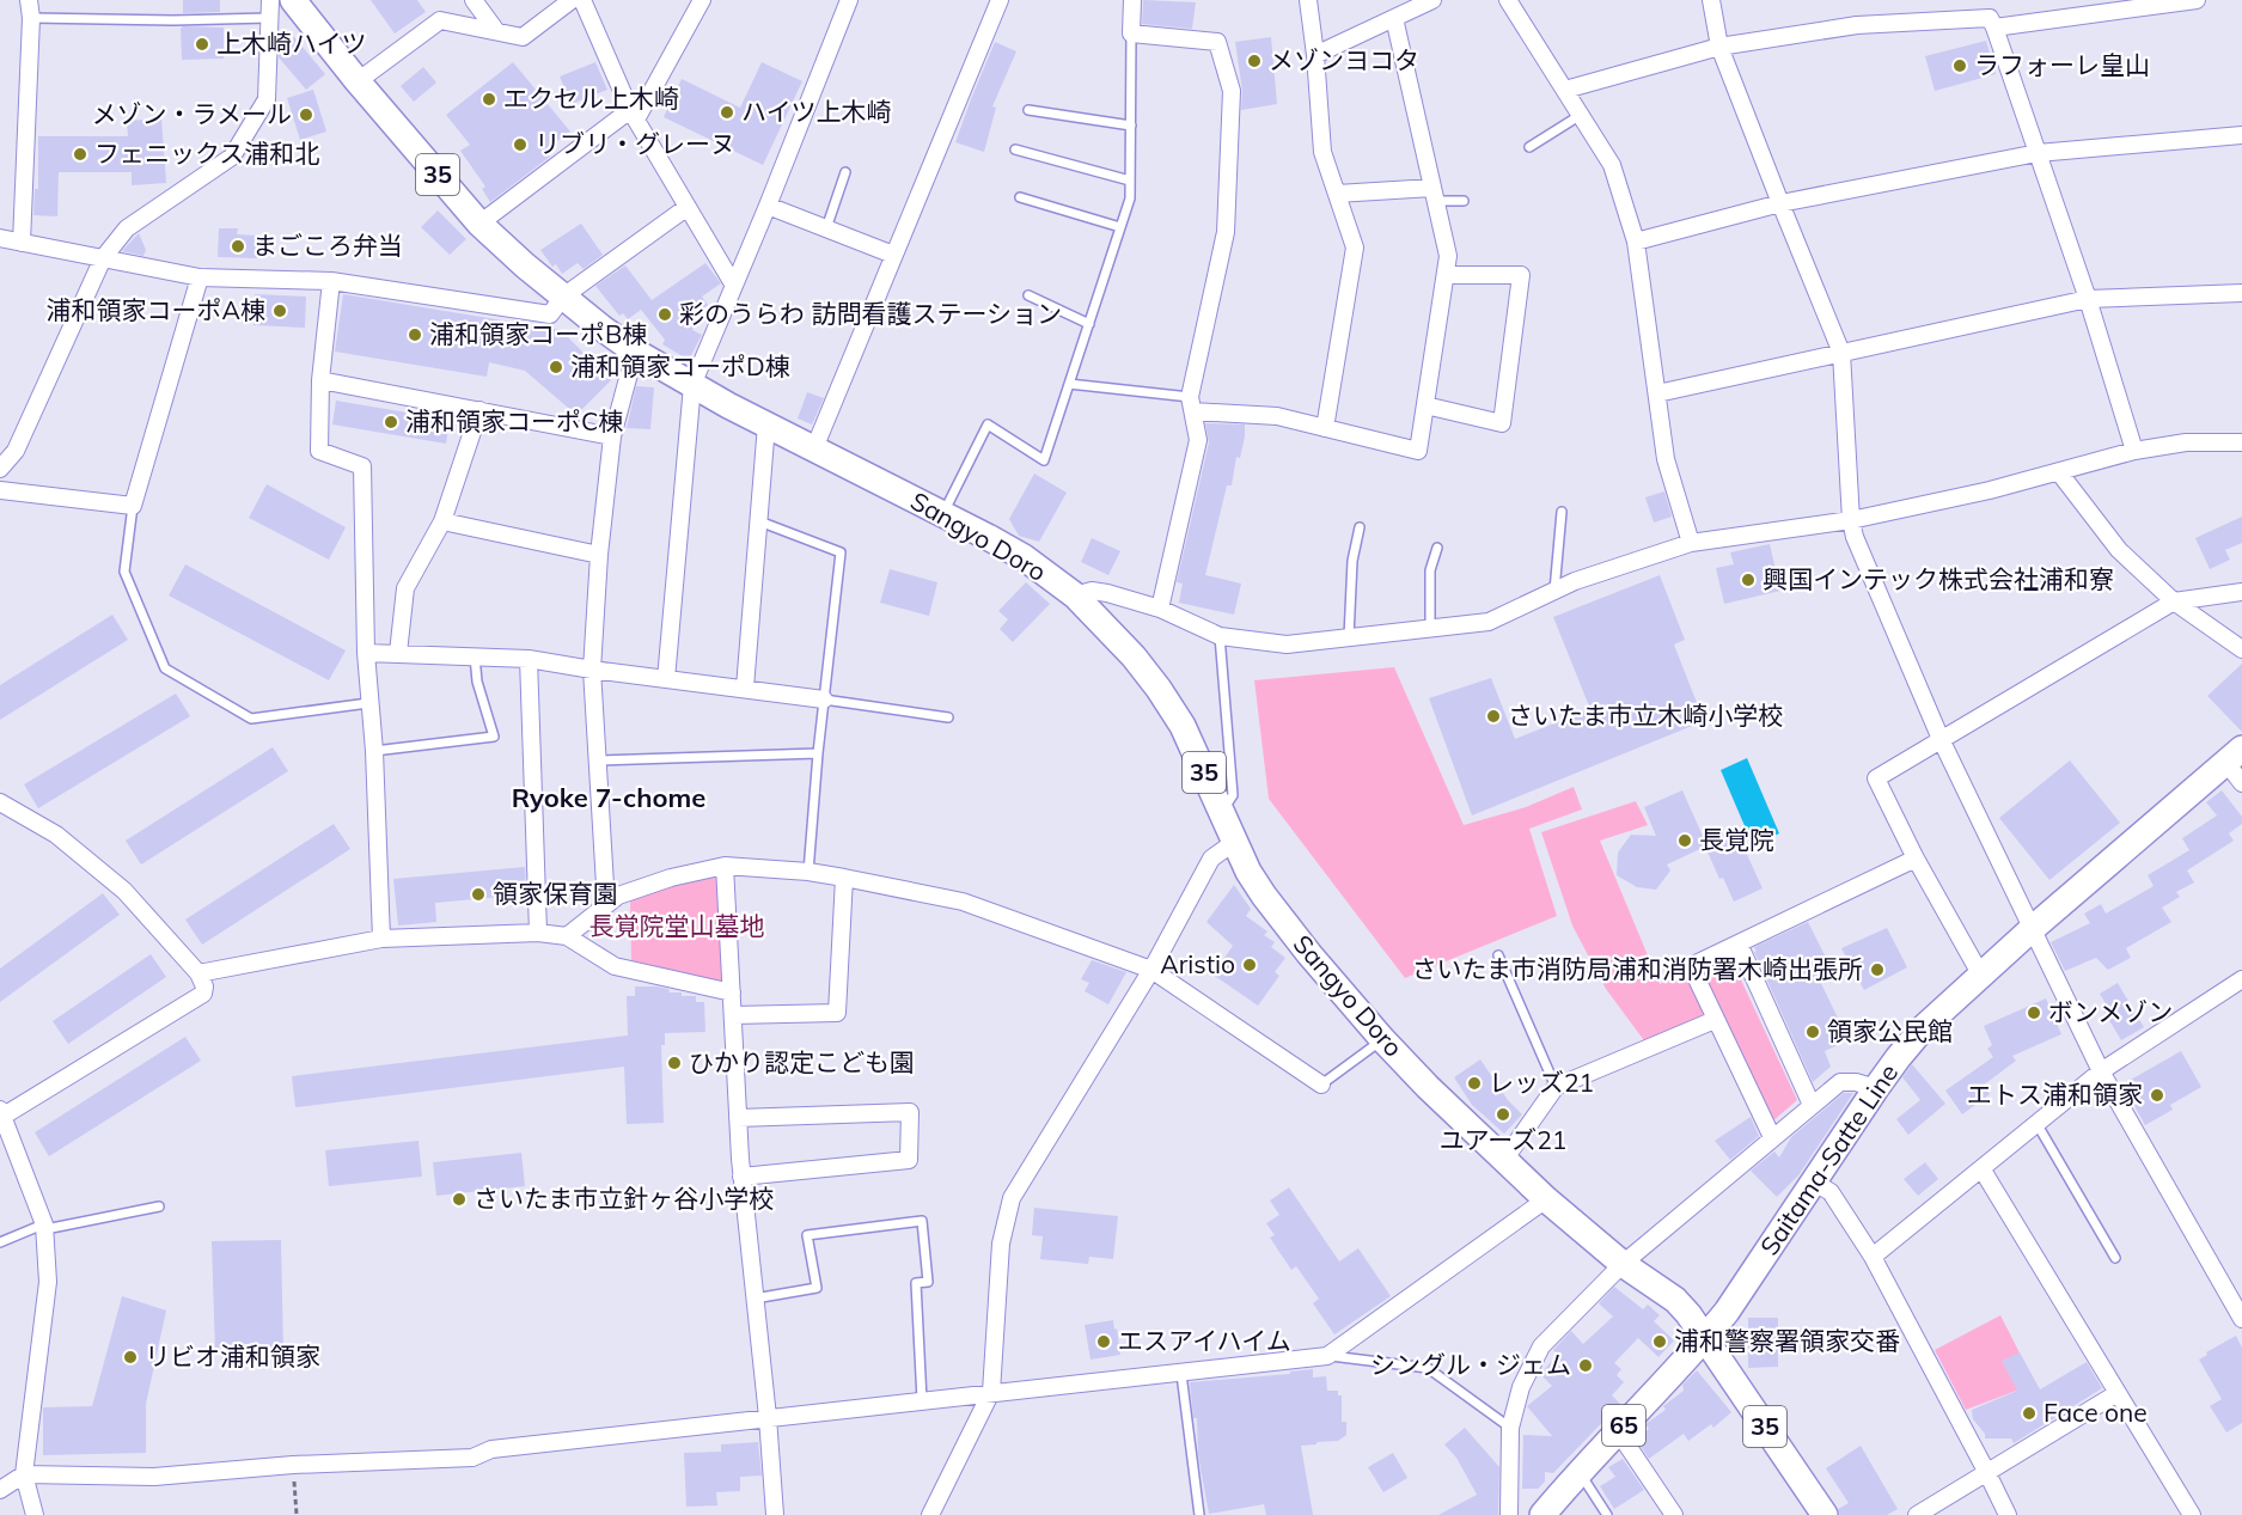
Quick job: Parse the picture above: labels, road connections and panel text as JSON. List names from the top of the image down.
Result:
{
  "streets": {
    "main road": [
      "35",
      "Sangyo Doro",
      "Saitama-Satte Line",
      "65"
    ]
  },
  "crossings": [
    ["Sangyo Doro", "Saitama-Satte Line"]
  ],
  "districts": ["Ryoke 7-chome"],
  "parks": ["長覚院堂山墓地"],
  "places": [
    "上木崎ハイツ",
    "メゾンヨコタ",
    "ラフォーレ皇山",
    "エクセル上木崎",
    "ハイツ上木崎",
    "メゾン・ラメール",
    "リブリ・グレーヌ",
    "フェニックス浦和北",
    "まごころ弁当",
    "浦和領家コーポA棟",
    "彩のうらわ 訪問看護ステーション",
    "浦和領家コーポB棟",
    "浦和領家コーポD棟",
    "浦和領家コーポC棟",
    "興国インテック株式会社浦和寮",
    "さいたま市立木崎小学校",
    "長覚院",
    "領家保育園",
    "Aristio",
    "さいたま市消防局浦和消防署木崎出張所",
    "ボンメゾン",
    "領家公民館",
    "ひかり認定こども園",
    "レッズ21",
    "エトス浦和領家",
    "ユアーズ21",
    "さいたま市立針ヶ谷小学校",
    "エスアイハイム",
    "浦和警察署領家交番",
    "リビオ浦和領家",
    "シングル・ジェム",
    "Face one"
  ]
}
